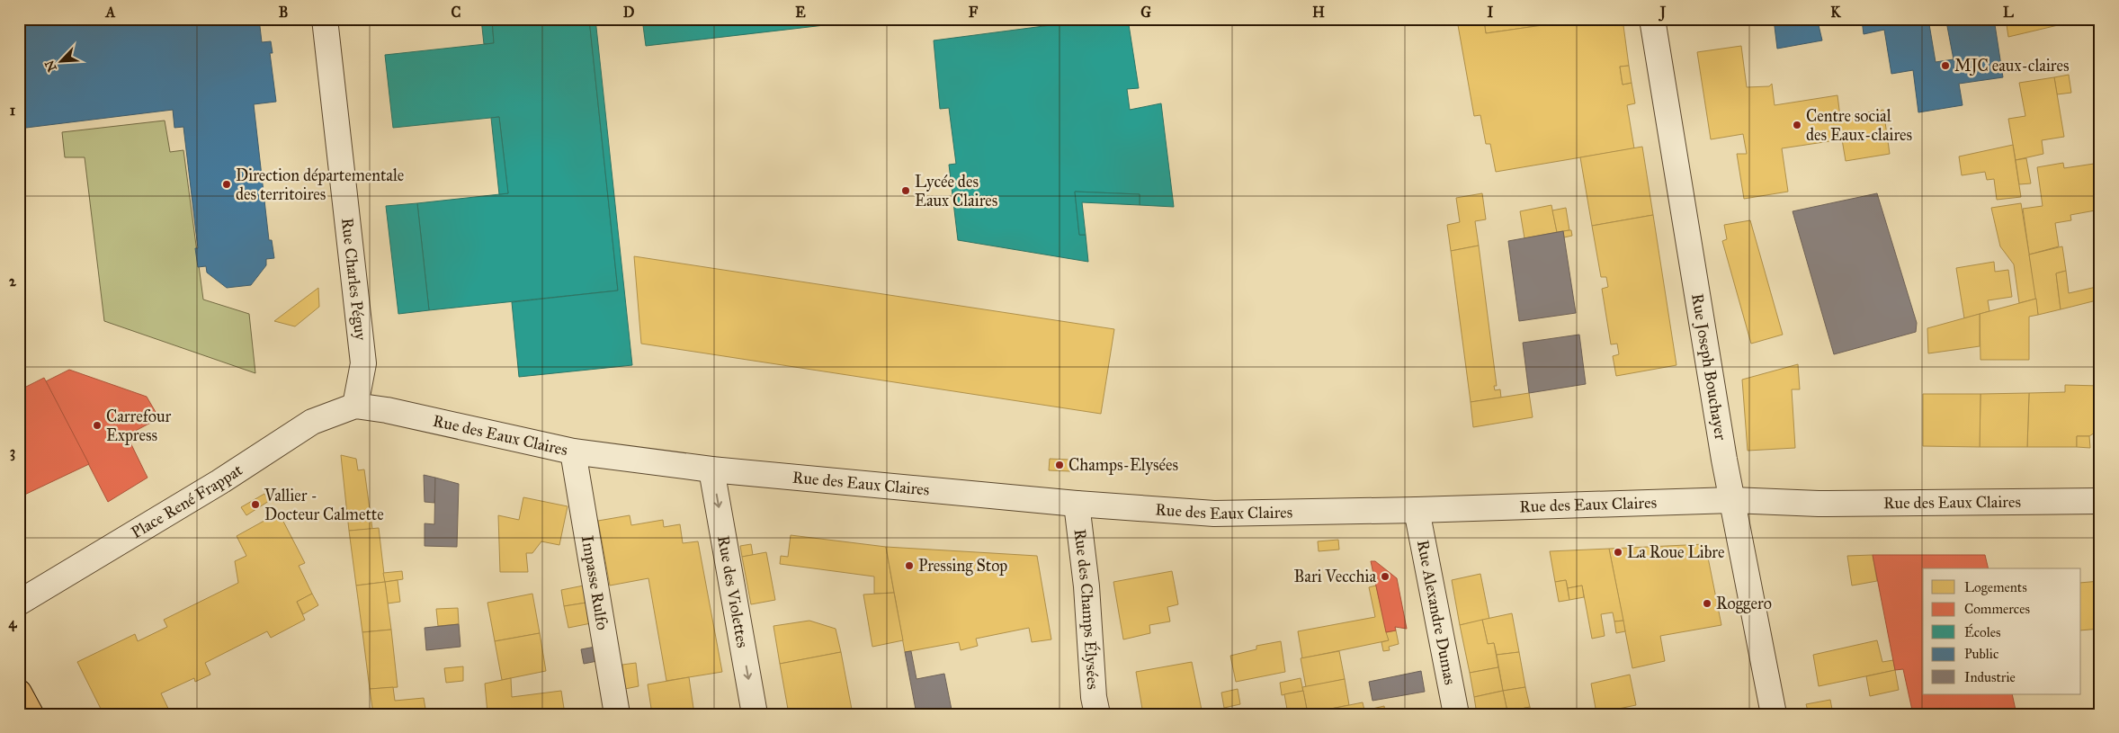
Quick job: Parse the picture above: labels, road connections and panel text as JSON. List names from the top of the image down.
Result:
{
  "streets": {
    "street": [
      "Rue Charles Péguy",
      "Rue Joseph Bouchayer",
      "Rue des Eaux Claires",
      "Place René Frappat",
      "Impasse Rulfo",
      "Rue des Violettes",
      "Rue des Champs Élysées",
      "Rue Alexandre Dumas"
    ]
  },
  "crossings": [
    ["Rue Charles Péguy", "Rue des Eaux Claires"],
    ["Rue Charles Péguy", "Place René Frappat"],
    ["Rue Joseph Bouchayer", "Rue des Eaux Claires"],
    ["Rue des Eaux Claires", "Place René Frappat"],
    ["Rue des Eaux Claires", "Impasse Rulfo"],
    ["Rue des Eaux Claires", "Rue des Violettes"],
    ["Rue des Eaux Claires", "Rue des Champs Élysées"],
    ["Rue des Eaux Claires", "Rue Alexandre Dumas"]
  ],
  "one_way": ["Rue des Violettes"],
  "places": [
    "MJC eaux-claires",
    "Centre social des Eaux-claires",
    "Direction départementale des territoires",
    "Lycée des Eaux Claires",
    "Carrefour Express",
    "Champs-Elysées",
    "Vallier - Docteur Calmette",
    "La Roue Libre",
    "Pressing Stop",
    "Bari Vecchia",
    "Roggero"
  ],
  "legend": [
    "Logements",
    "Commerces",
    "Écoles",
    "Public",
    "Industrie"
  ],
  "north": "bottom left",
  "grid": {
    "columns": [
      "A",
      "B",
      "C",
      "D",
      "E",
      "F",
      "G",
      "H",
      "I",
      "J",
      "K",
      "L"
    ],
    "rows": [
      "1",
      "2",
      "3",
      "4"
    ]
  }
}
